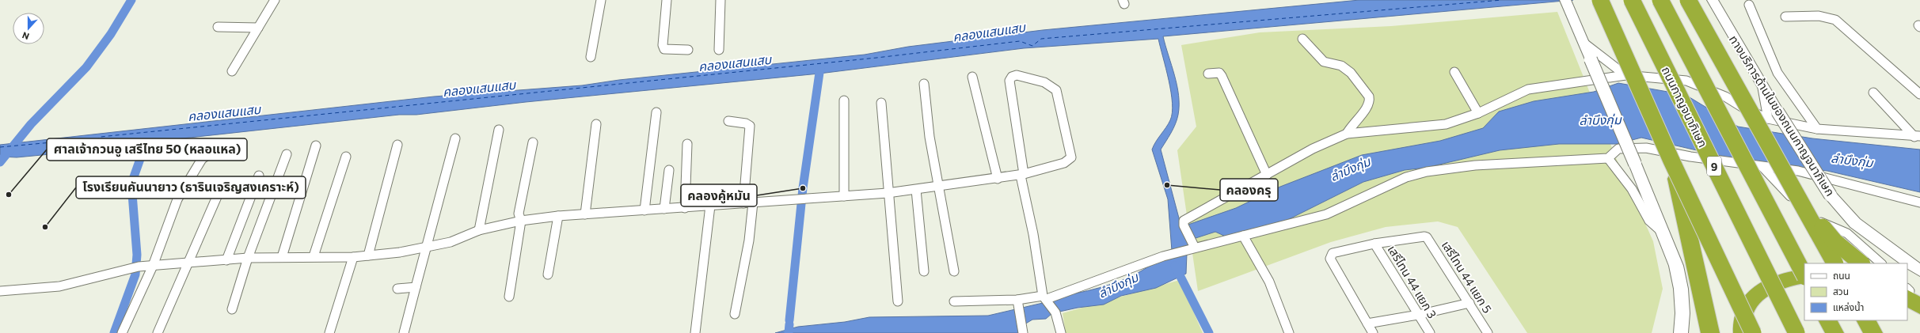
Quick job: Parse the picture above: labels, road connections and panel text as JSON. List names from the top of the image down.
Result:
{
  "streets": {
    "highway": ["ถนนกาญจนาภิเษก", "9"],
    "main road": ["ทางบริการด้านในของถนนกาญจนาภิเษก"],
    "street": ["เสรีไทน 44 แยก 5", "เสรีไทน 44 แยก 3"]
  },
  "crossings": [
    ["เสรีไทน 44 แยก 5", "เสรีไทน 44 แยก 3"]
  ],
  "water": ["คลองแสนแสบ", "ลำบึงกุ่ม"],
  "places": [
    "คลองครุ",
    "คลองคู้หมัน",
    "ศาลเจ้ากวนอู เสรีไทย 50 (หลอแหล)",
    "โรงเรียนคันนายาว (ธารินเจริญสงเคราะห์)"
  ],
  "legend": ["ถนน", "สวน", "แหล่งน้ำ"],
  "north": "bottom"
}
